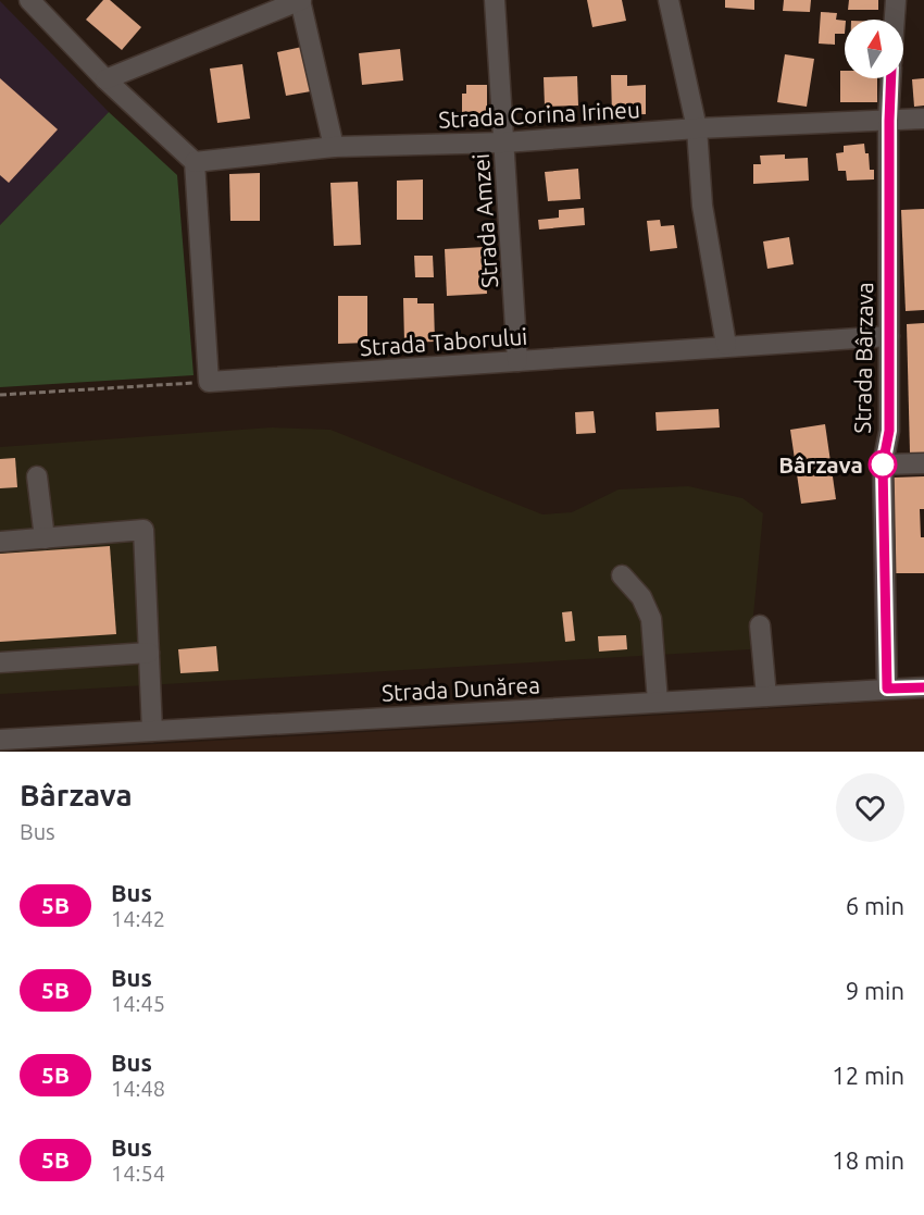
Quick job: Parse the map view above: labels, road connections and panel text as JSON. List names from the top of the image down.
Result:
{
  "streets": {
    "street": [
      "Strada Corina Irineu",
      "Strada Amzei",
      "Strada Taborului",
      "Strada Bârzava",
      "Strada Dunărea"
    ]
  },
  "crossings": [
    ["Strada Corina Irineu", "Strada Amzei"],
    ["Strada Corina Irineu", "Strada Bârzava"],
    ["Strada Amzei", "Strada Taborului"],
    ["Strada Taborului", "Strada Bârzava"],
    ["Strada Bârzava", "Strada Dunărea"]
  ],
  "places": ["Bârzava"],
  "lines": ["bus line 5B"],
  "north": "top",
  "page": {
    "heading": ["Bârzava", "Bus"],
    "list": [
      {
        "mark": "5B",
        "name": "Bus",
        "note": "14:42",
        "value": "6 min"
      },
      {
        "mark": "5B",
        "name": "Bus",
        "note": "14:45",
        "value": "9 min"
      },
      {
        "mark": "5B",
        "name": "Bus",
        "note": "14:48",
        "value": "12 min"
      },
      {
        "mark": "5B",
        "name": "Bus",
        "note": "14:54",
        "value": "18 min"
      }
    ]
  }
}
